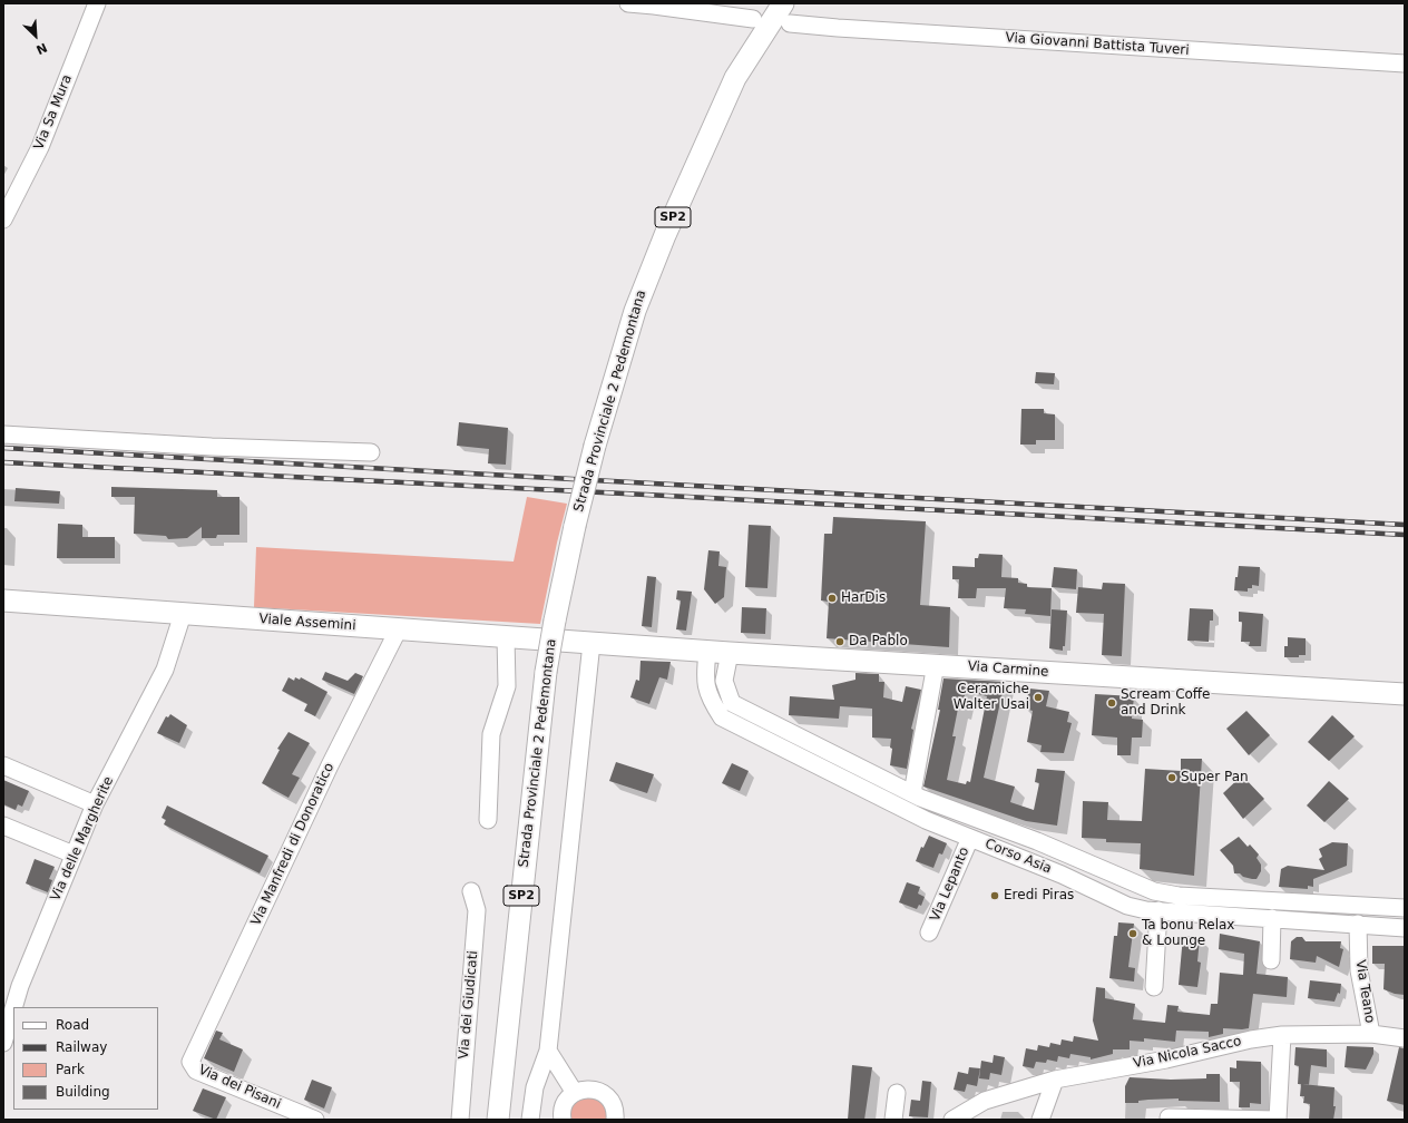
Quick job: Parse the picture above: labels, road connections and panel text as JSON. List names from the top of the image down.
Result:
{
  "streets": {
    "main road": [
      "SP2",
      "Strada Provinciale 2 Pedemontana",
      "Viale Assemini",
      "Via Carmine"
    ],
    "street": [
      "Via Giovanni Battista Tuveri",
      "Via Sa Mura",
      "Via delle Margherite",
      "Via Manfredi di Donoratico",
      "Corso Asia",
      "Via Lepanto",
      "Via Teano",
      "Via dei Giudicati",
      "Via Nicola Sacco",
      "Via dei Pisani"
    ]
  },
  "crossings": [
    ["Via Giovanni Battista Tuveri", "Strada Provinciale 2 Pedemontana"],
    ["Viale Assemini", "Via Carmine"],
    ["Viale Assemini", "Via delle Margherite"],
    ["Viale Assemini", "Via Manfredi di Donoratico"],
    ["Via Carmine", "Corso Asia"],
    ["Via Manfredi di Donoratico", "Via dei Pisani"],
    ["Corso Asia", "Via Lepanto"],
    ["Corso Asia", "Via Teano"],
    ["Via Teano", "Via Nicola Sacco"]
  ],
  "places": [
    "HarDis",
    "Da Pablo",
    "Ceramiche Walter Usai",
    "Scream Coffe and Drink",
    "Super Pan",
    "Eredi Piras",
    "Ta bonu Relax & Lounge"
  ],
  "legend": [
    "Road",
    "Railway",
    "Park",
    "Building"
  ],
  "north": "bottom right"
}
